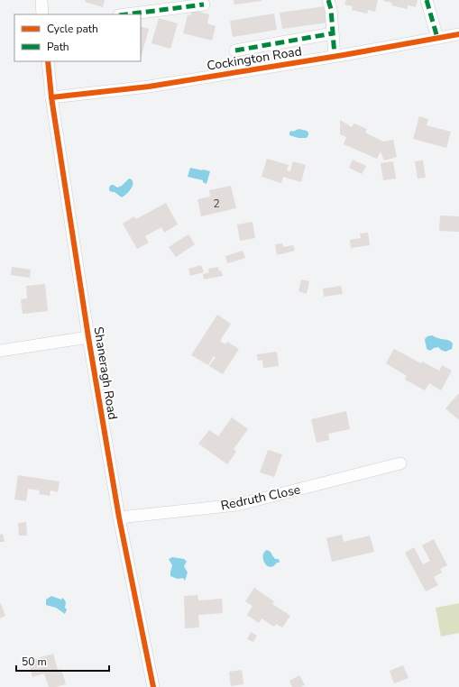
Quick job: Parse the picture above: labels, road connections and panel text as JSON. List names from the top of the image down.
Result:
{
  "streets": {
    "street": ["Cockington Road", "Shaneragh Road", "Redruth Close"]
  },
  "crossings": [
    ["Cockington Road", "Shaneragh Road"],
    ["Shaneragh Road", "Redruth Close"]
  ],
  "house_numbers": ["2"],
  "legend": ["Cycle path", "Path"],
  "scale_bar": "50 m"
}
